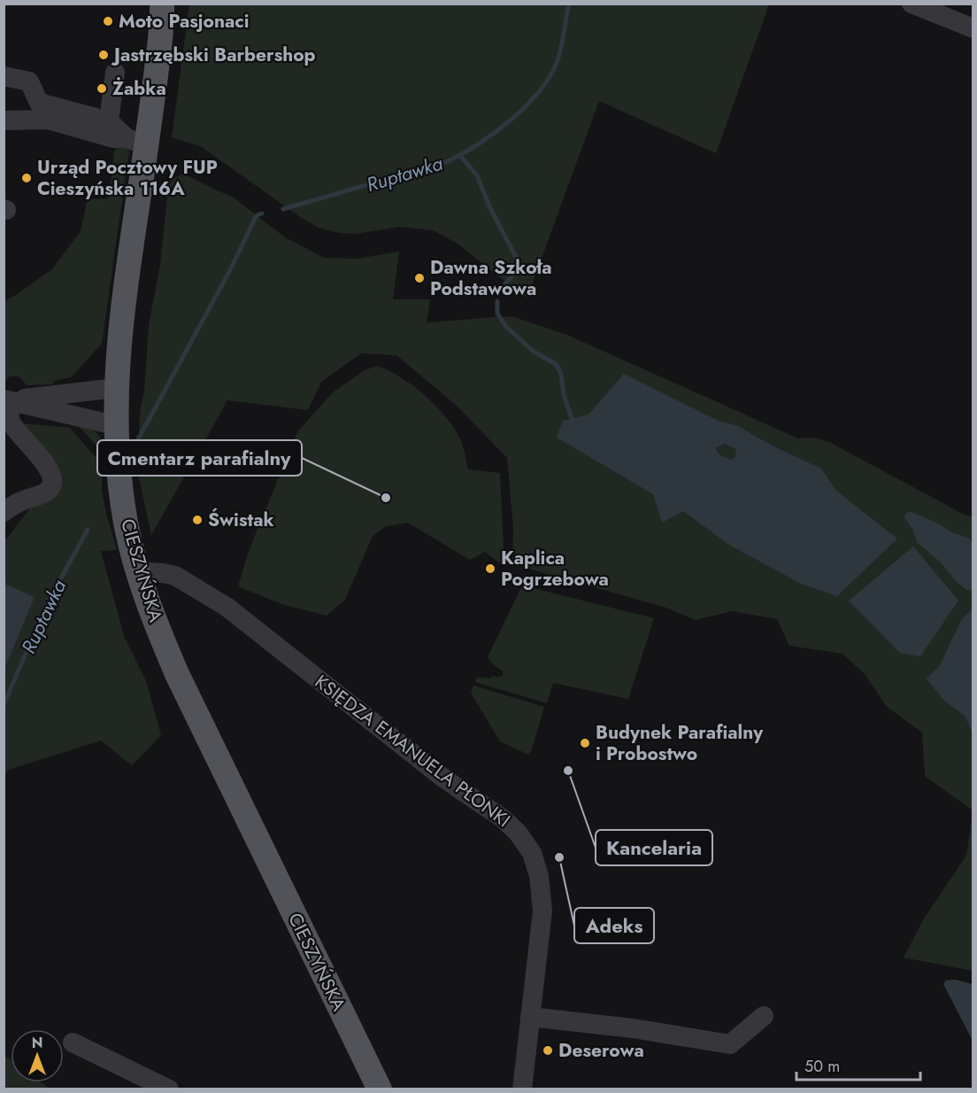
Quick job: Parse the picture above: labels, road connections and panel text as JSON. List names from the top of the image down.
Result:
{
  "streets": {
    "main road": ["CIESZYŃSKA"],
    "street": ["KSIĘDZA EMANUELA PŁONKI"]
  },
  "crossings": [
    ["CIESZYŃSKA", "KSIĘDZA EMANUELA PŁONKI"]
  ],
  "water": ["Ruptawka"],
  "places": [
    "Moto Pasjonaci",
    "Jastrzębski Barbershop",
    "Żabka",
    "Urząd Pocztowy FUP Cieszyńska 116A",
    "Dawna Szkoła Podstawowa",
    "Cmentarz parafialny",
    "Świstak",
    "Kaplica Pogrzebowa",
    "Budynek Parafialny i Probostwo",
    "Kancelaria",
    "Adeks",
    "Deserowa"
  ],
  "scale_bar": "50 m",
  "north": "top"
}
